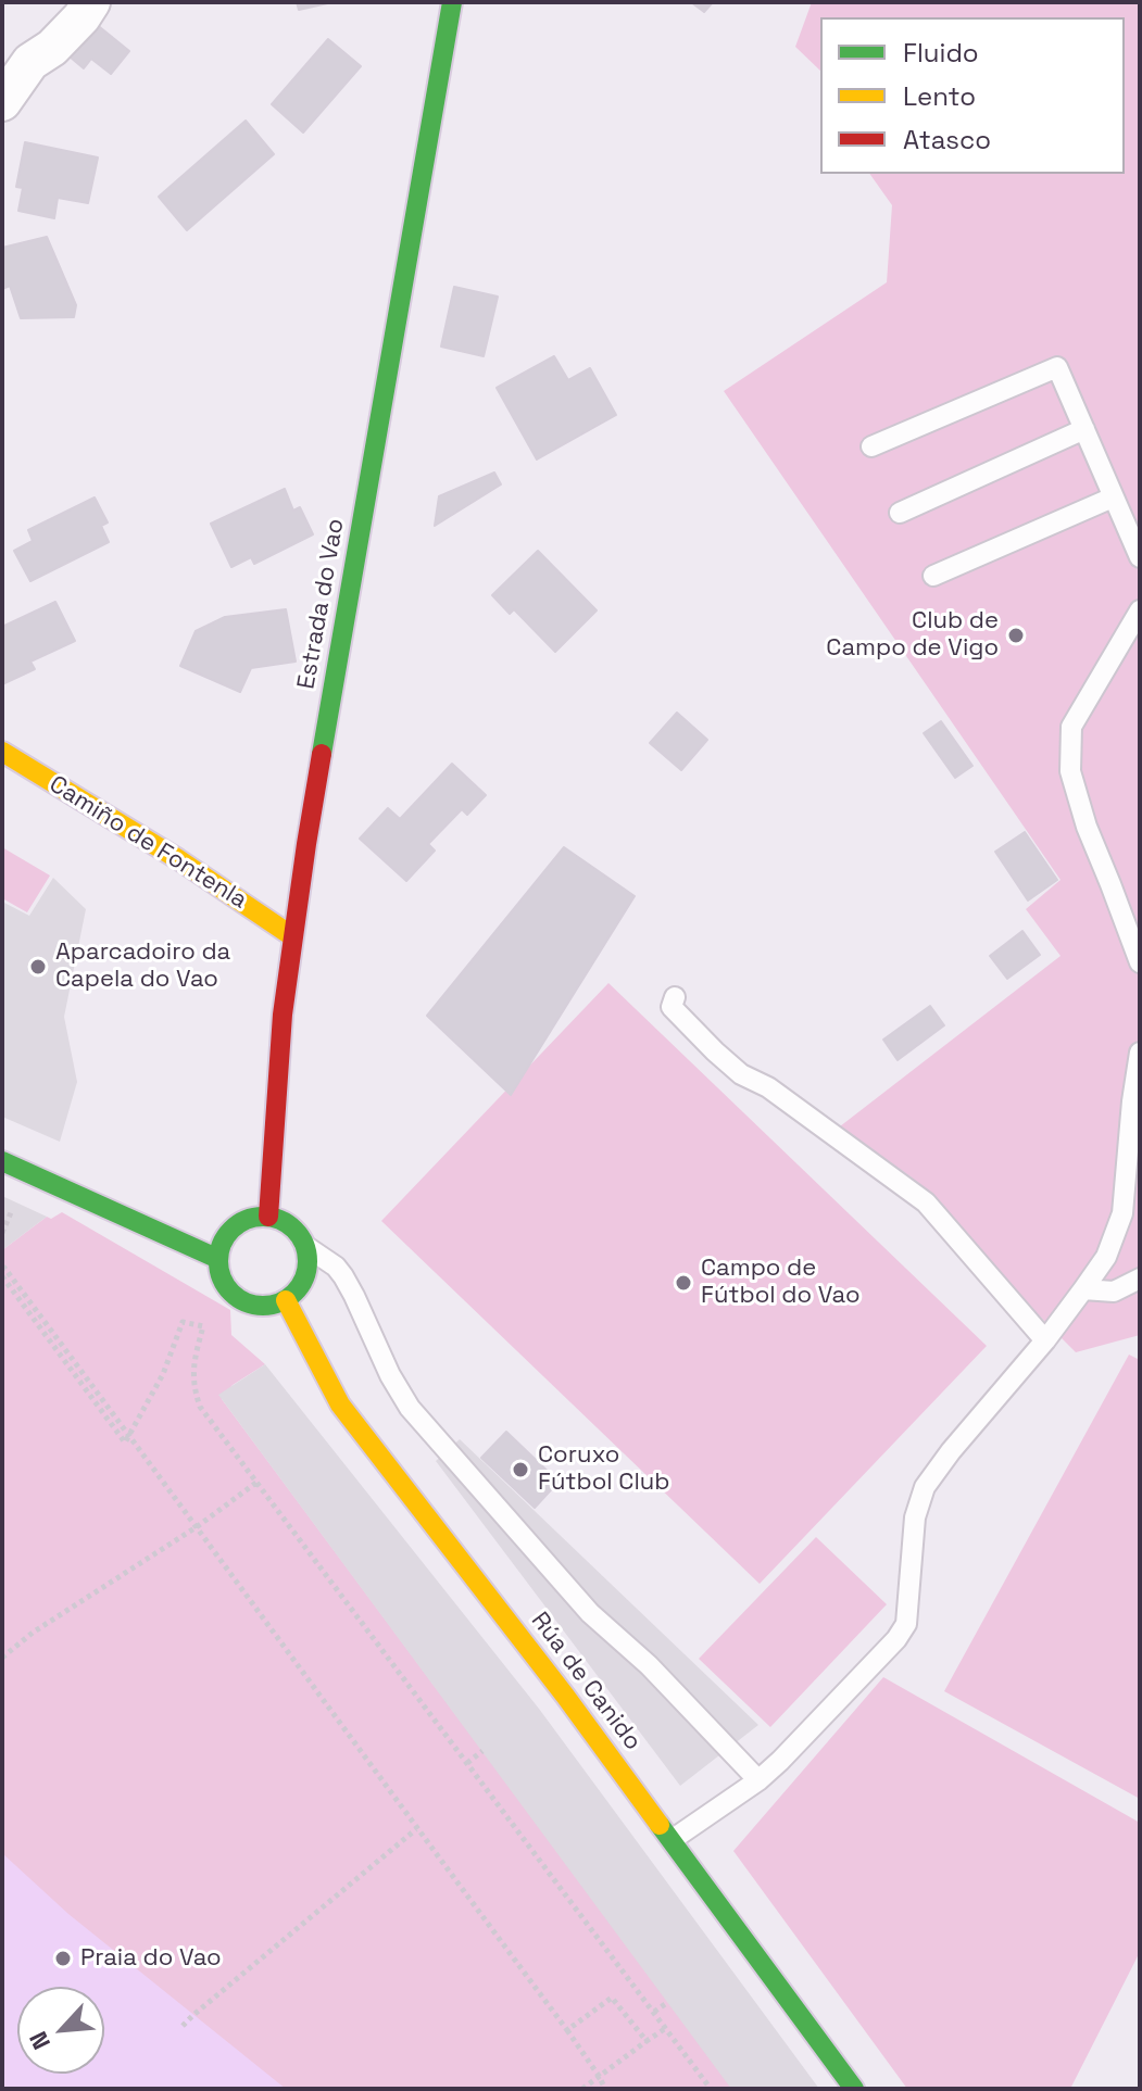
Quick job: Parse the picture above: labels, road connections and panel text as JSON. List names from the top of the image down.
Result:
{
  "streets": {
    "street": ["Estrada do Vao", "Camiño de Fontenla", "Rúa de Canido"]
  },
  "crossings": [
    ["Estrada do Vao", "Camiño de Fontenla"],
    ["Estrada do Vao", "Rúa de Canido"]
  ],
  "places": [
    "Club de Campo de Vigo",
    "Aparcadoiro da Capela do Vao",
    "Campo de Fútbol do Vao",
    "Coruxo Fútbol Club",
    "Praia do Vao"
  ],
  "legend": ["Fluido", "Lento", "Atasco"],
  "north": "bottom left"
}
